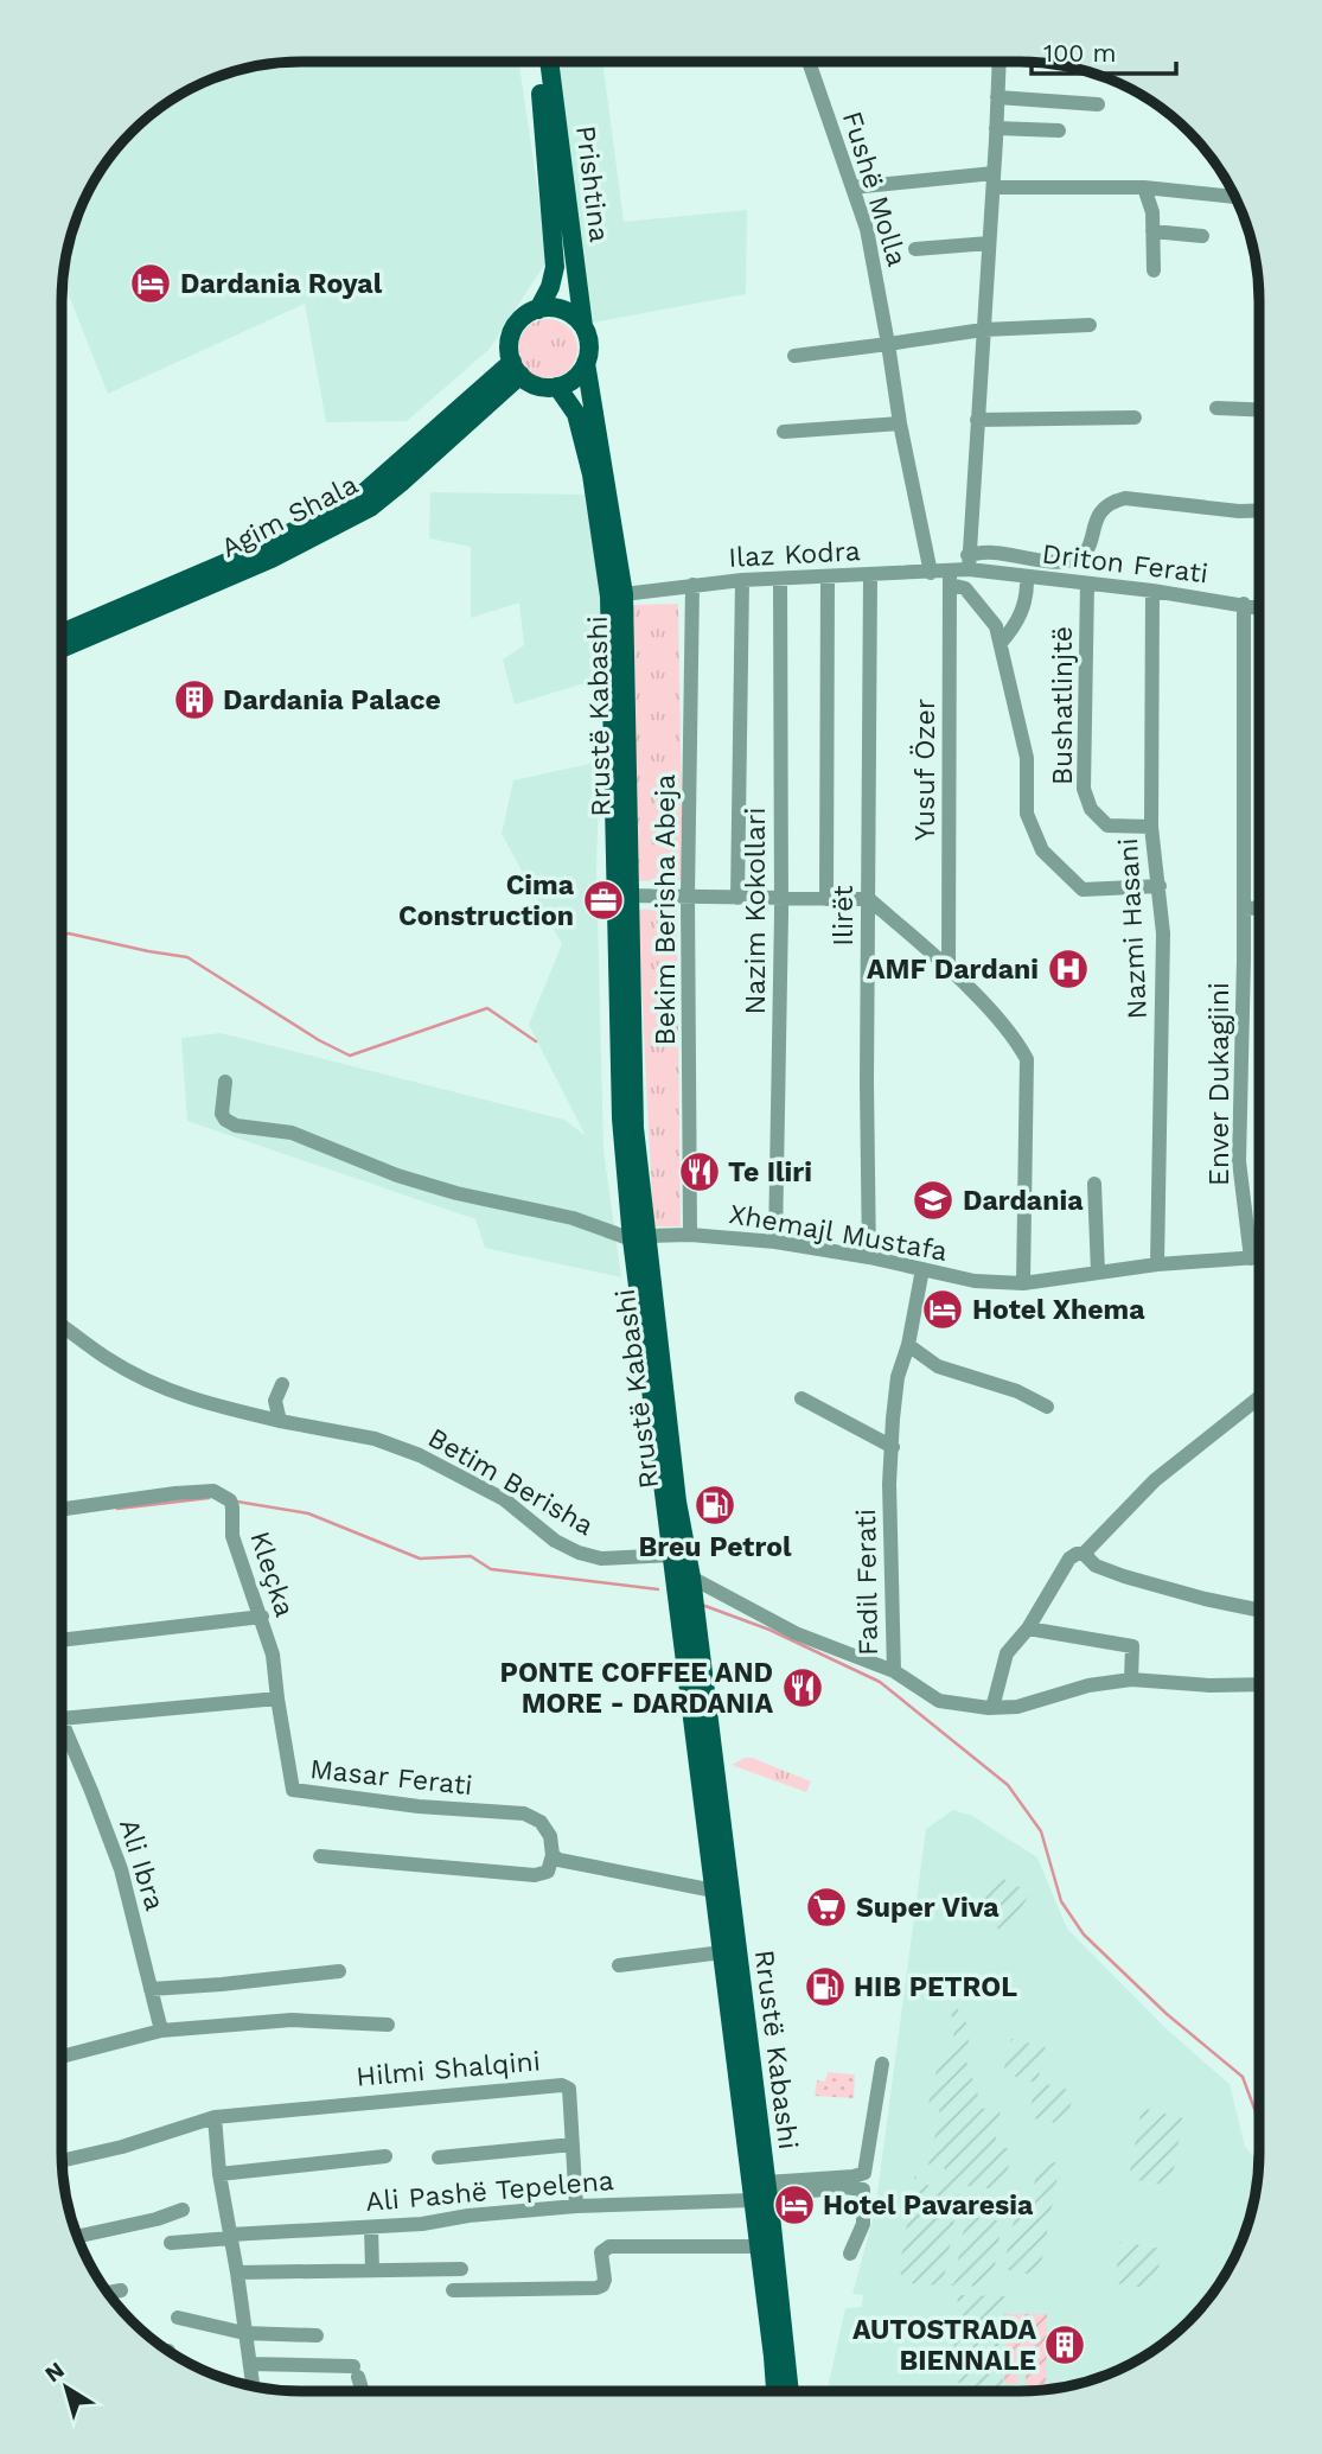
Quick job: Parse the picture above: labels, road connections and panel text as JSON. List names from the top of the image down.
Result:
{
  "streets": {
    "main road": ["Prishtina", "Agim Shala", "Rrustë Kabashi"],
    "street": [
      "Fushë Molla",
      "Ilaz Kodra",
      "Driton Ferati",
      "Bushatlinjtë",
      "Yusuf Özer",
      "Bekim Berisha Abeja",
      "Nazim Kokollari",
      "Ilirët",
      "Nazmi Hasani",
      "Enver Dukagjini",
      "Xhemajl Mustafa",
      "Betim Berisha",
      "Kleçka",
      "Fadil Ferati",
      "Masar Ferati",
      "Ali Ibra",
      "Hilmi Shalqini",
      "Ali Pashë Tepelena"
    ]
  },
  "crossings": [
    ["Prishtina", "Agim Shala"],
    ["Prishtina", "Rrustë Kabashi"],
    ["Fushë Molla", "Ilaz Kodra"],
    ["Agim Shala", "Rrustë Kabashi"],
    ["Ilaz Kodra", "Driton Ferati"],
    ["Ilaz Kodra", "Rrustë Kabashi"],
    ["Ilaz Kodra", "Yusuf Özer"],
    ["Ilaz Kodra", "Bekim Berisha Abeja"],
    ["Ilaz Kodra", "Nazim Kokollari"],
    ["Ilaz Kodra", "Ilirët"],
    ["Driton Ferati", "Bushatlinjtë"],
    ["Driton Ferati", "Nazmi Hasani"],
    ["Driton Ferati", "Enver Dukagjini"],
    ["Bushatlinjtë", "Nazmi Hasani"],
    ["Rrustë Kabashi", "Xhemajl Mustafa"],
    ["Rrustë Kabashi", "Betim Berisha"],
    ["Rrustë Kabashi", "Ali Pashë Tepelena"],
    ["Bekim Berisha Abeja", "Xhemajl Mustafa"],
    ["Nazim Kokollari", "Xhemajl Mustafa"],
    ["Ilirët", "Xhemajl Mustafa"],
    ["Nazmi Hasani", "Xhemajl Mustafa"],
    ["Xhemajl Mustafa", "Fadil Ferati"],
    ["Kleçka", "Masar Ferati"],
    ["Kleçka", "Ali Ibra"],
    ["Masar Ferati", "Ali Ibra"],
    ["Hilmi Shalqini", "Ali Pashë Tepelena"]
  ],
  "places": {
    "hotel": ["Dardania Royal", "Hotel Xhema", "Hotel Pavaresia"],
    "building": ["Dardania Palace", "AUTOSTRADA BIENNALE"],
    "office": ["Cima Construction"],
    "hospital": ["AMF Dardani"],
    "restaurant": ["Te Iliri", "PONTE COFFEE AND MORE - DARDANIA"],
    "school or university": ["Dardania"],
    "fuel station": ["Breu Petrol", "HIB PETROL"],
    "supermarket": ["Super Viva"]
  },
  "scale_bar": "100 m",
  "north": "top left"
}
